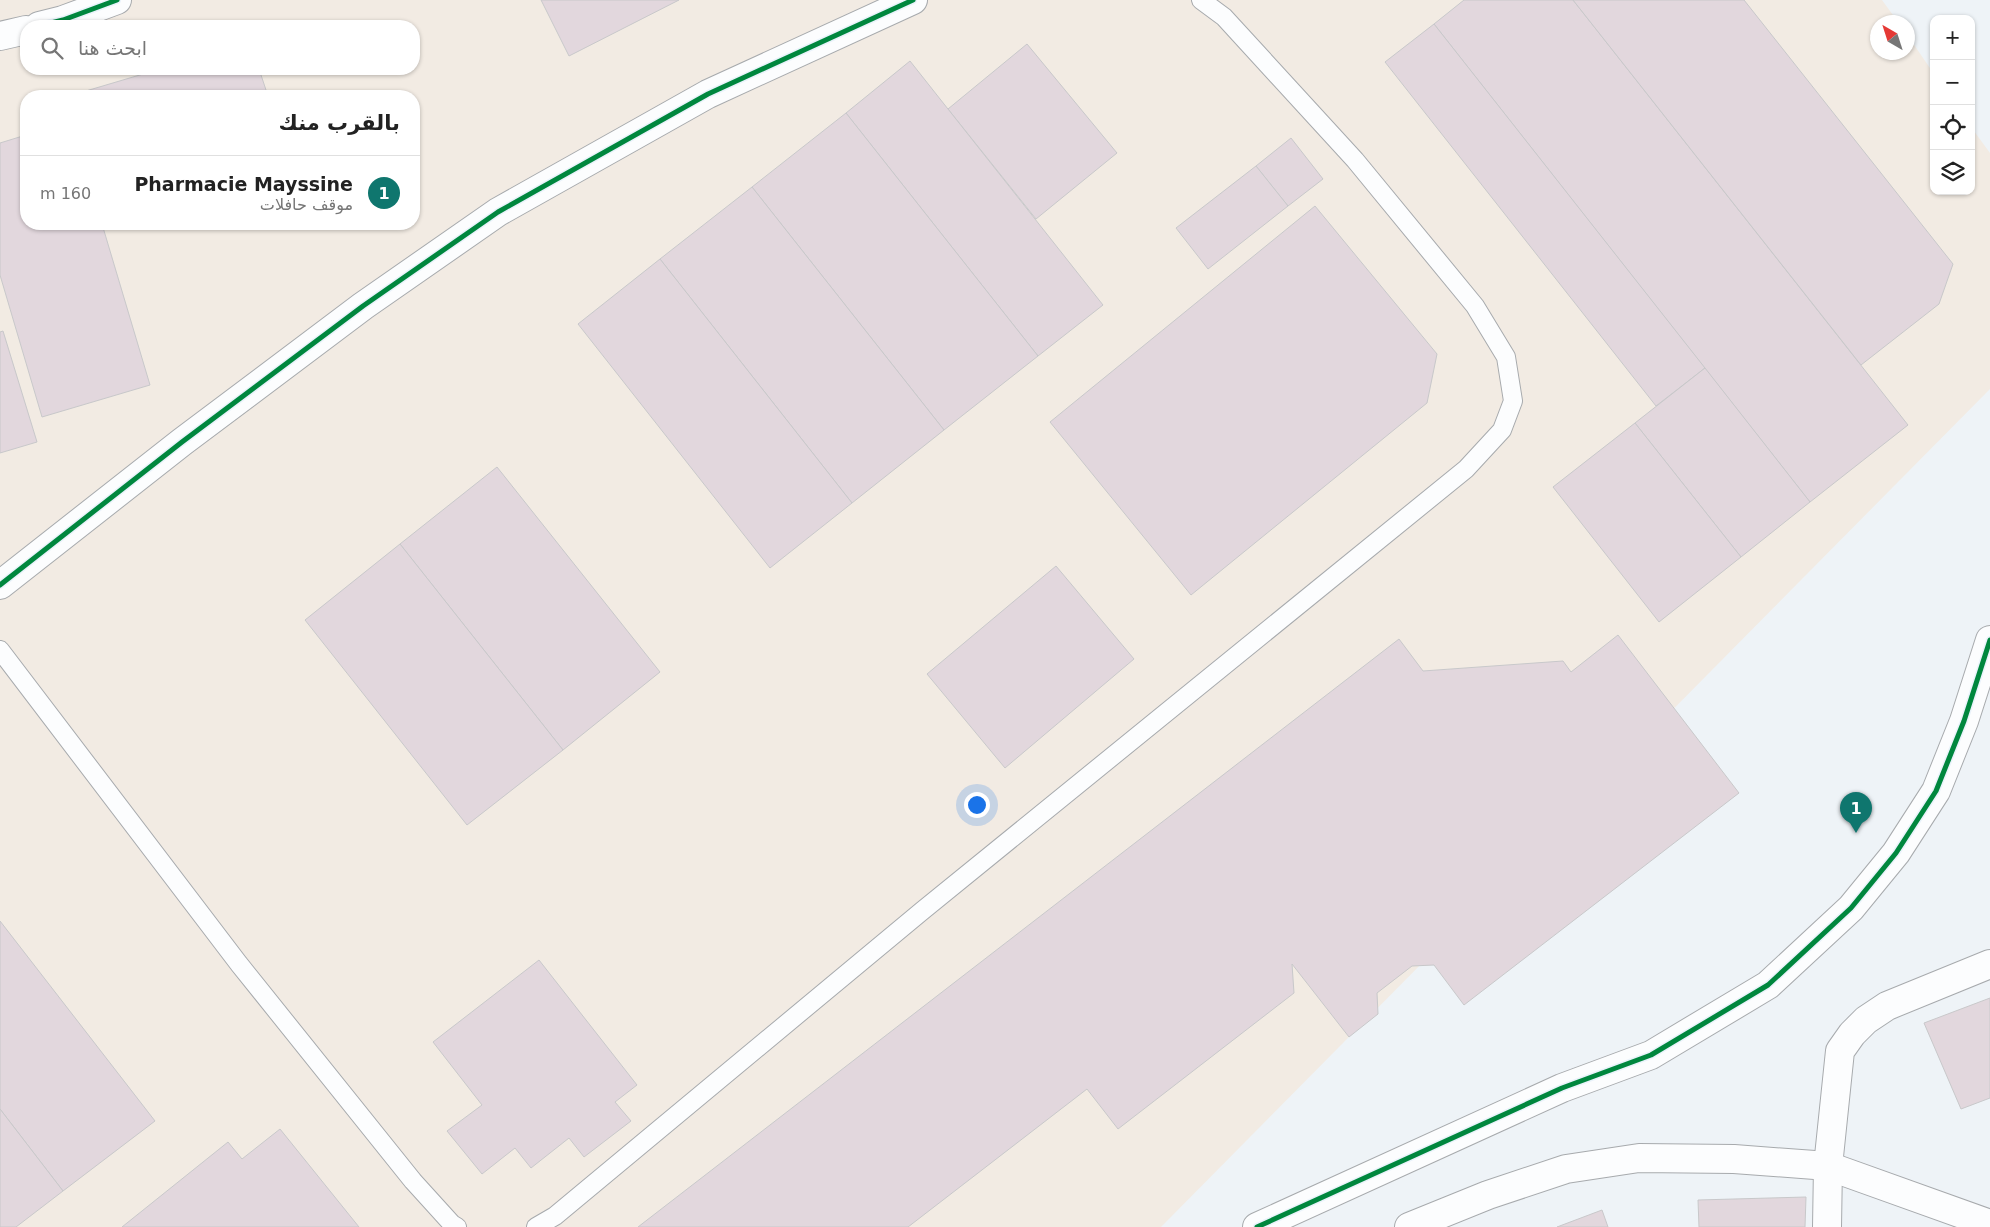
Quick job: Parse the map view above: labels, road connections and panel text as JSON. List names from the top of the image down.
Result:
{
  "north": "top left",
  "page": {
    "map_buttons": ["+", "−"],
    "search": "ابحث هنا",
    "heading": "بالقرب منك",
    "list": [
      {
        "mark": "1",
        "name": "Pharmacie Mayssine",
        "note": "موقف حافلات",
        "value": "160 m"
      }
    ],
    "pins": "1"
  }
}
